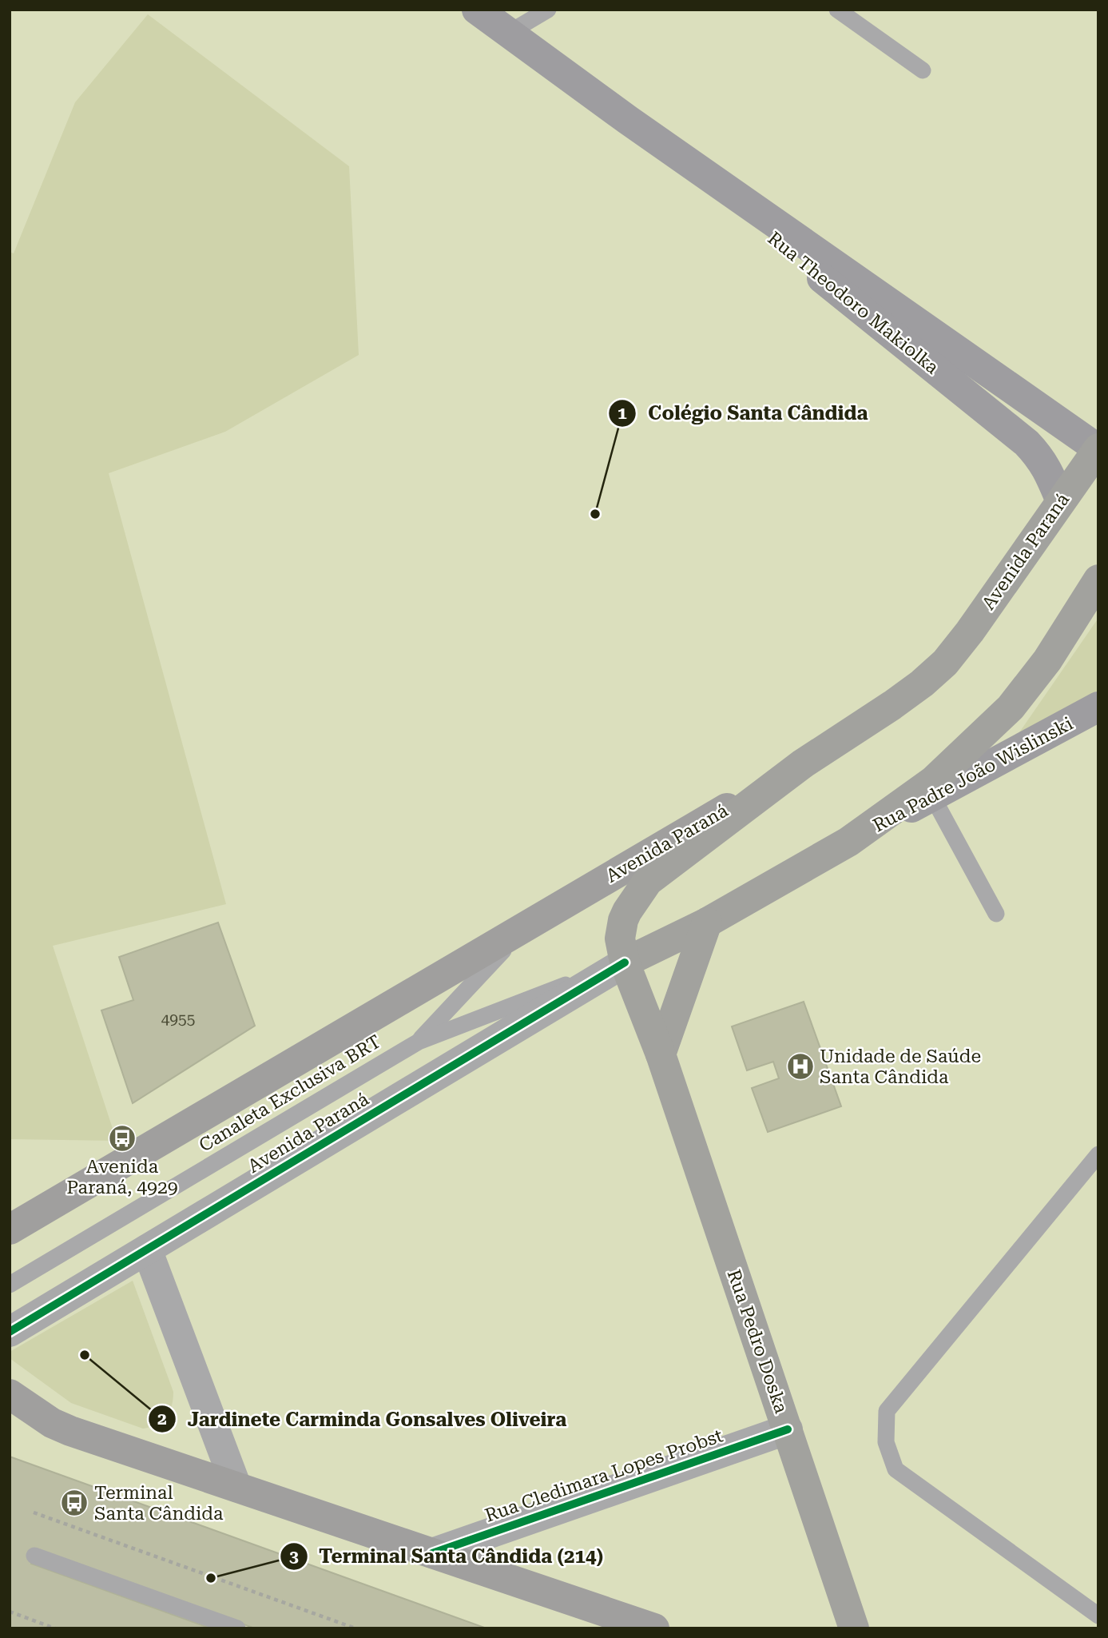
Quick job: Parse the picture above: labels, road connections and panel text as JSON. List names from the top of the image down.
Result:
{
  "streets": {
    "highway": ["Avenida Paraná", "Rua Pedro Doska"],
    "main road": ["Rua Theodoro Makiolka", "Rua Padre João Wislinski"],
    "street": ["Rua Cledimara Lopes Probst"],
    "lane": ["Canaleta Exclusiva BRT"]
  },
  "crossings": [
    ["Rua Theodoro Makiolka", "Avenida Paraná"],
    ["Avenida Paraná", "Canaleta Exclusiva BRT"],
    ["Avenida Paraná", "Rua Pedro Doska"],
    ["Canaleta Exclusiva BRT", "Rua Pedro Doska"],
    ["Rua Pedro Doska", "Rua Cledimara Lopes Probst"]
  ],
  "places": {
    "other": ["Colégio Santa Cândida", "Jardinete Carminda Gonsalves Oliveira", "Terminal Santa Cândida (214)"],
    "hospital": ["Unidade de Saúde Santa Cândida"],
    "bus stop": ["Avenida Paraná, 4929", "Terminal Santa Cândida"]
  },
  "house_numbers": ["4955"]
}
